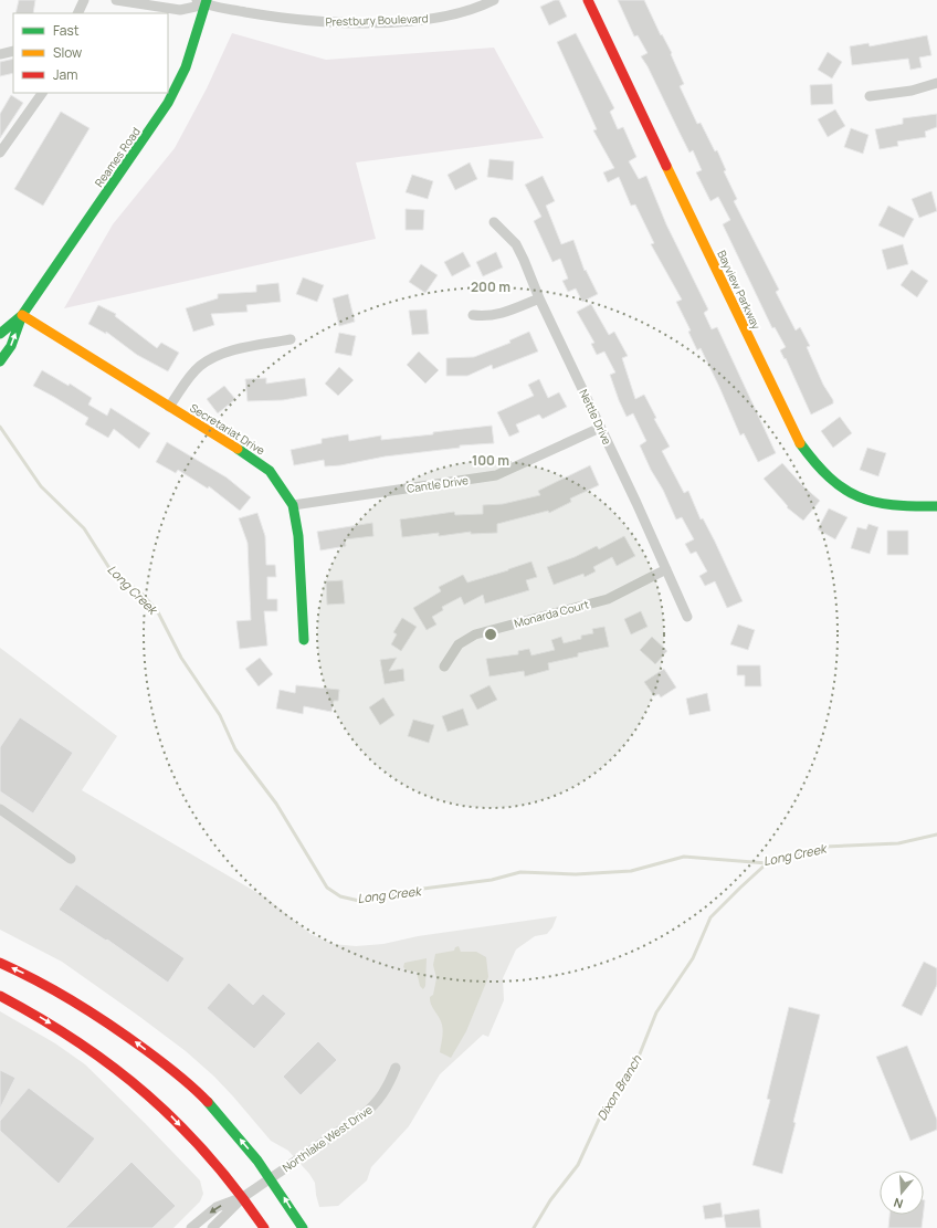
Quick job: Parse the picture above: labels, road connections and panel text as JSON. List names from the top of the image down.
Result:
{
  "streets": {
    "main road": ["Reames Road", "Bayview Parkway", "Secretariat Drive"],
    "street": [
      "Prestbury Boulevard",
      "Nettle Drive",
      "Cantle Drive",
      "Monarda Court",
      "Northlake West Drive"
    ]
  },
  "crossings": [
    ["Prestbury Boulevard", "Reames Road"],
    ["Reames Road", "Secretariat Drive"],
    ["Nettle Drive", "Cantle Drive"],
    ["Nettle Drive", "Monarda Court"],
    ["Secretariat Drive", "Cantle Drive"]
  ],
  "water": ["Long Creek", "Dixon Branch"],
  "legend": ["Fast", "Slow", "Jam"],
  "north": "bottom",
  "rings": ["200 m", "100 m"]
}
